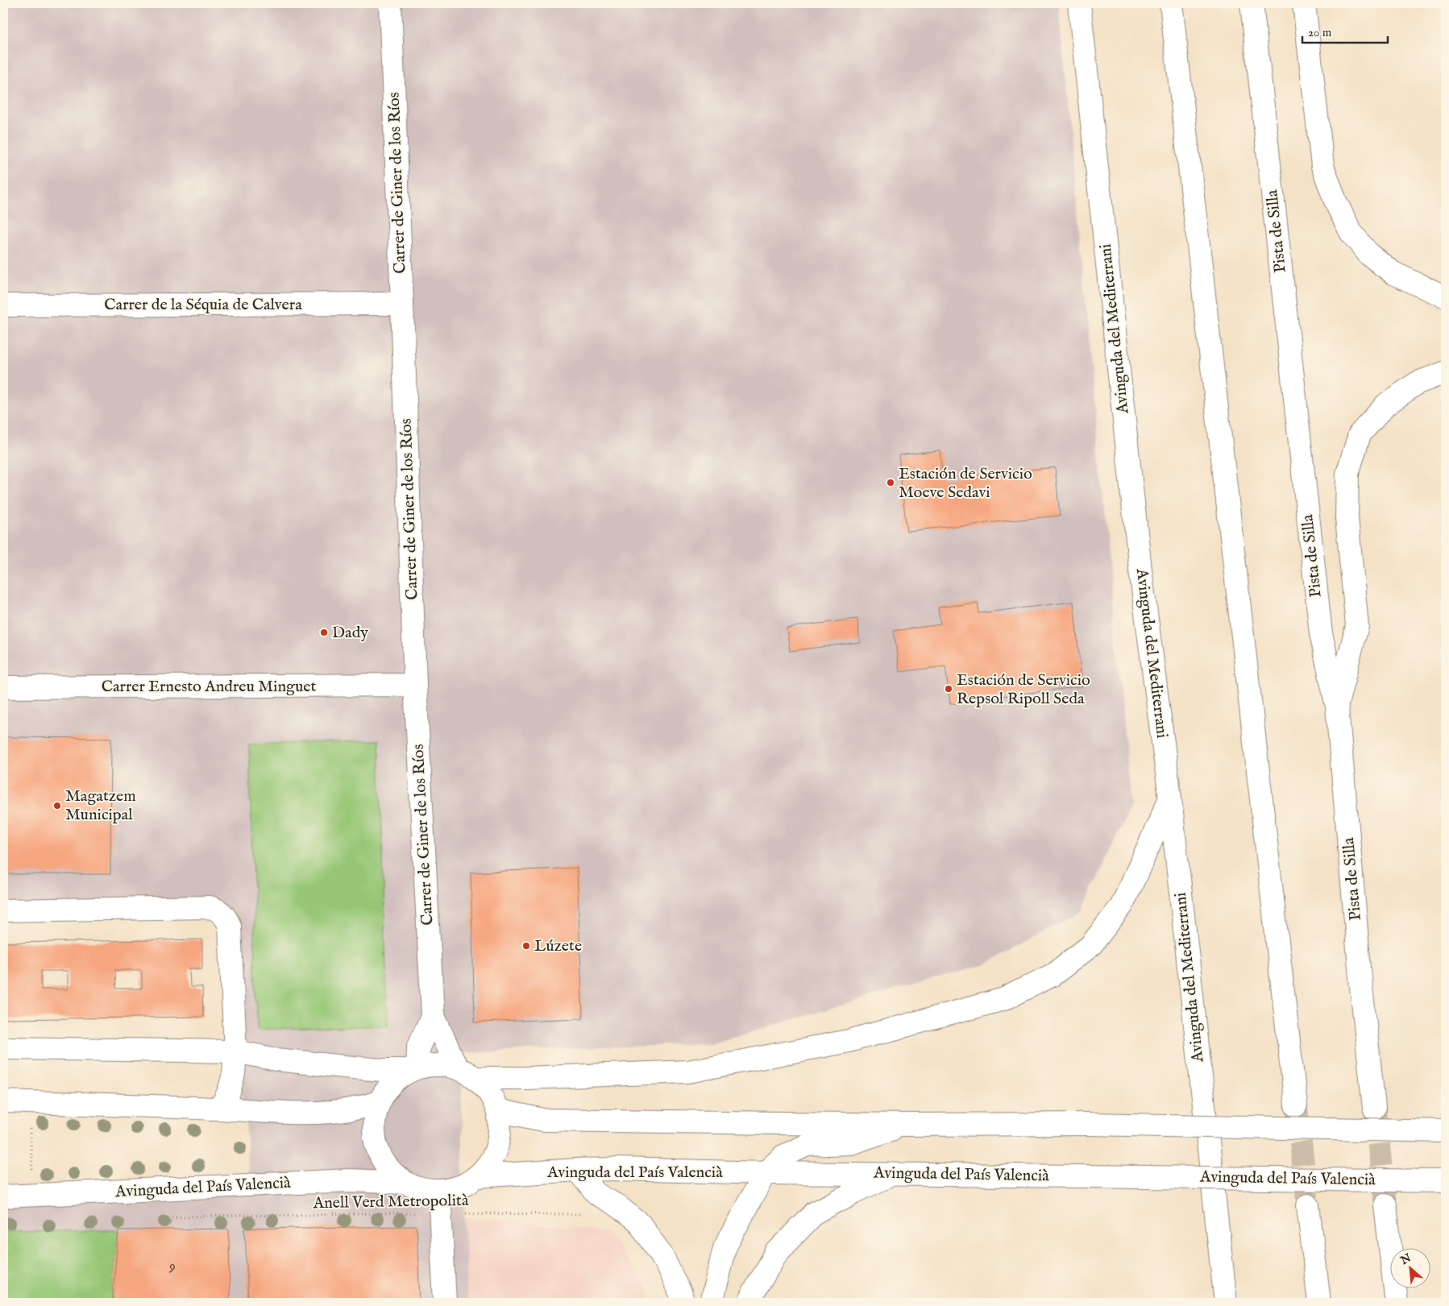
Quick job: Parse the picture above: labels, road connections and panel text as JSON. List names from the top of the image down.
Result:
{
  "streets": {
    "main road": [
      "Carrer de Giner de los Ríos",
      "Pista de Silla",
      "Carrer de la Séquia de Calvera",
      "Avinguda del Mediterrani",
      "Carrer Ernesto Andreu Minguet",
      "Avinguda del País Valencià"
    ],
    "path": ["Anell Verd Metropolità"]
  },
  "crossings": [
    ["Carrer de Giner de los Ríos", "Carrer de la Séquia de Calvera"],
    ["Carrer de Giner de los Ríos", "Carrer Ernesto Andreu Minguet"],
    ["Carrer de Giner de los Ríos", "Avinguda del País Valencià"]
  ],
  "places": [
    "Estación de Servicio Moeve Sedavi",
    "Dady",
    "Estación de Servicio Repsol Ripoll Seda",
    "Magatzem Municipal",
    "Lúzete"
  ],
  "house_numbers": ["9"],
  "scale_bar": "20 m",
  "north": "top left"
}
